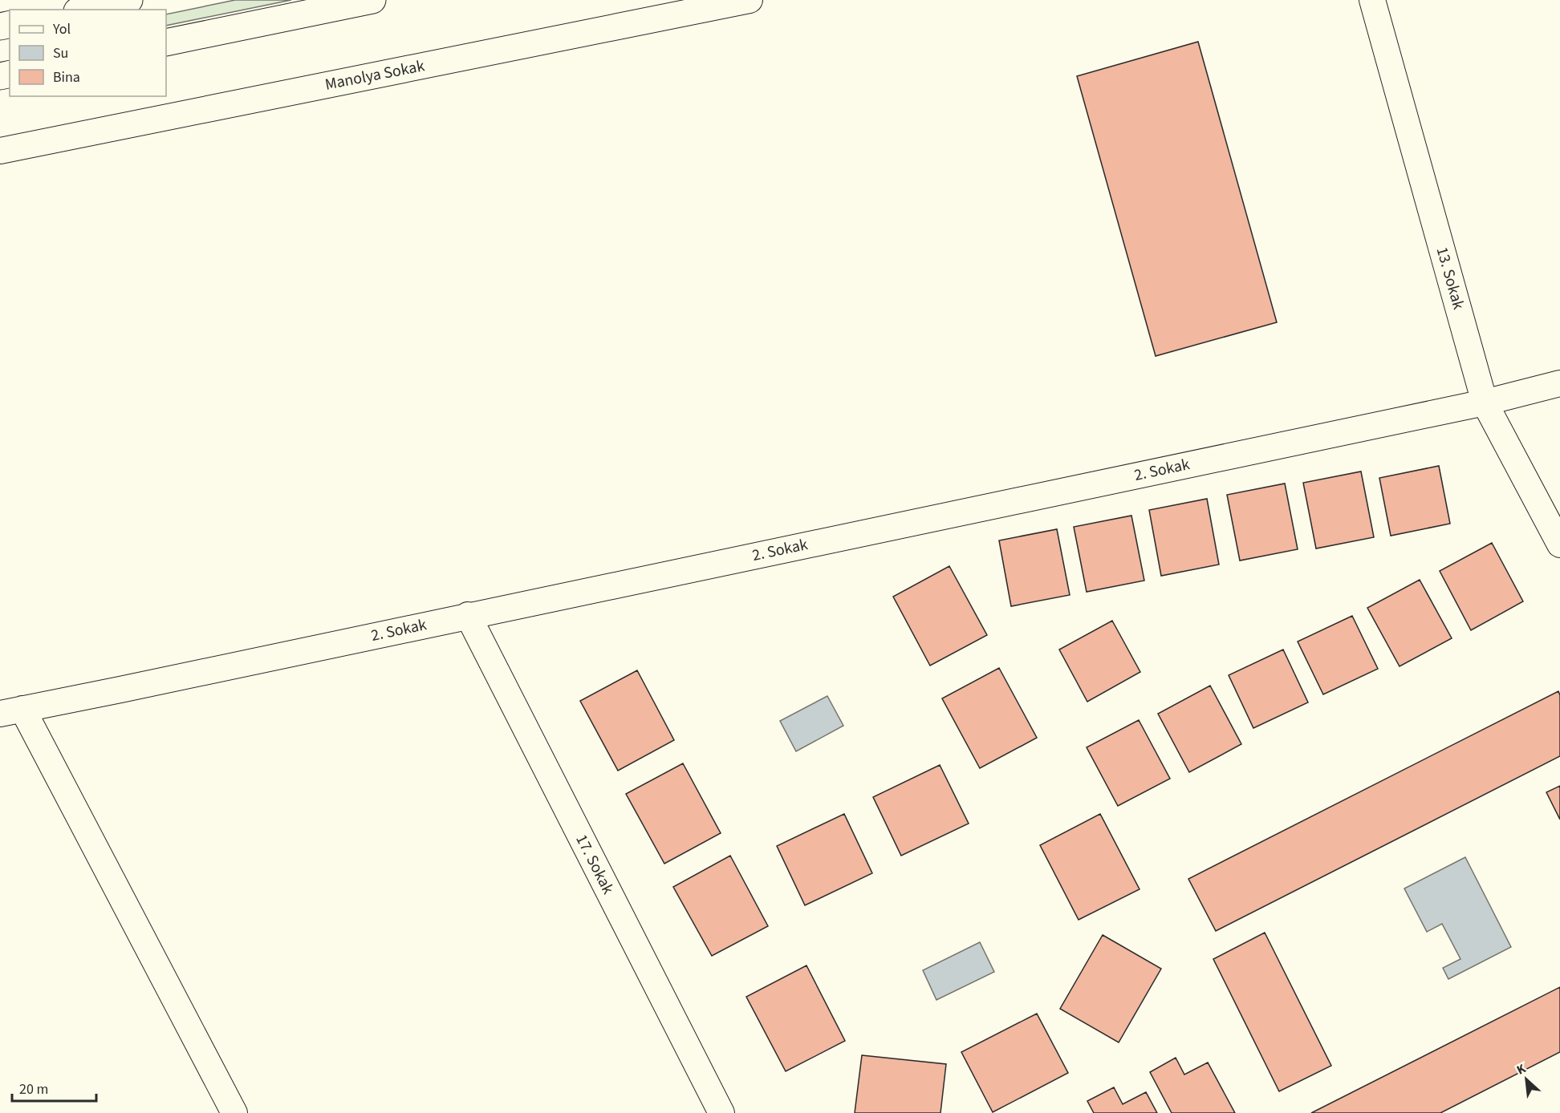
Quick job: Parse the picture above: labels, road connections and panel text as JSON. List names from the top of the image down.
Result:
{
  "streets": {
    "street": [
      "Manolya Sokak",
      "13. Sokak",
      "2. Sokak",
      "17. Sokak"
    ]
  },
  "crossings": [
    ["13. Sokak", "2. Sokak"],
    ["2. Sokak", "17. Sokak"]
  ],
  "legend": ["Yol", "Su", "Bina"],
  "scale_bar": "20 m",
  "north": "top left"
}
